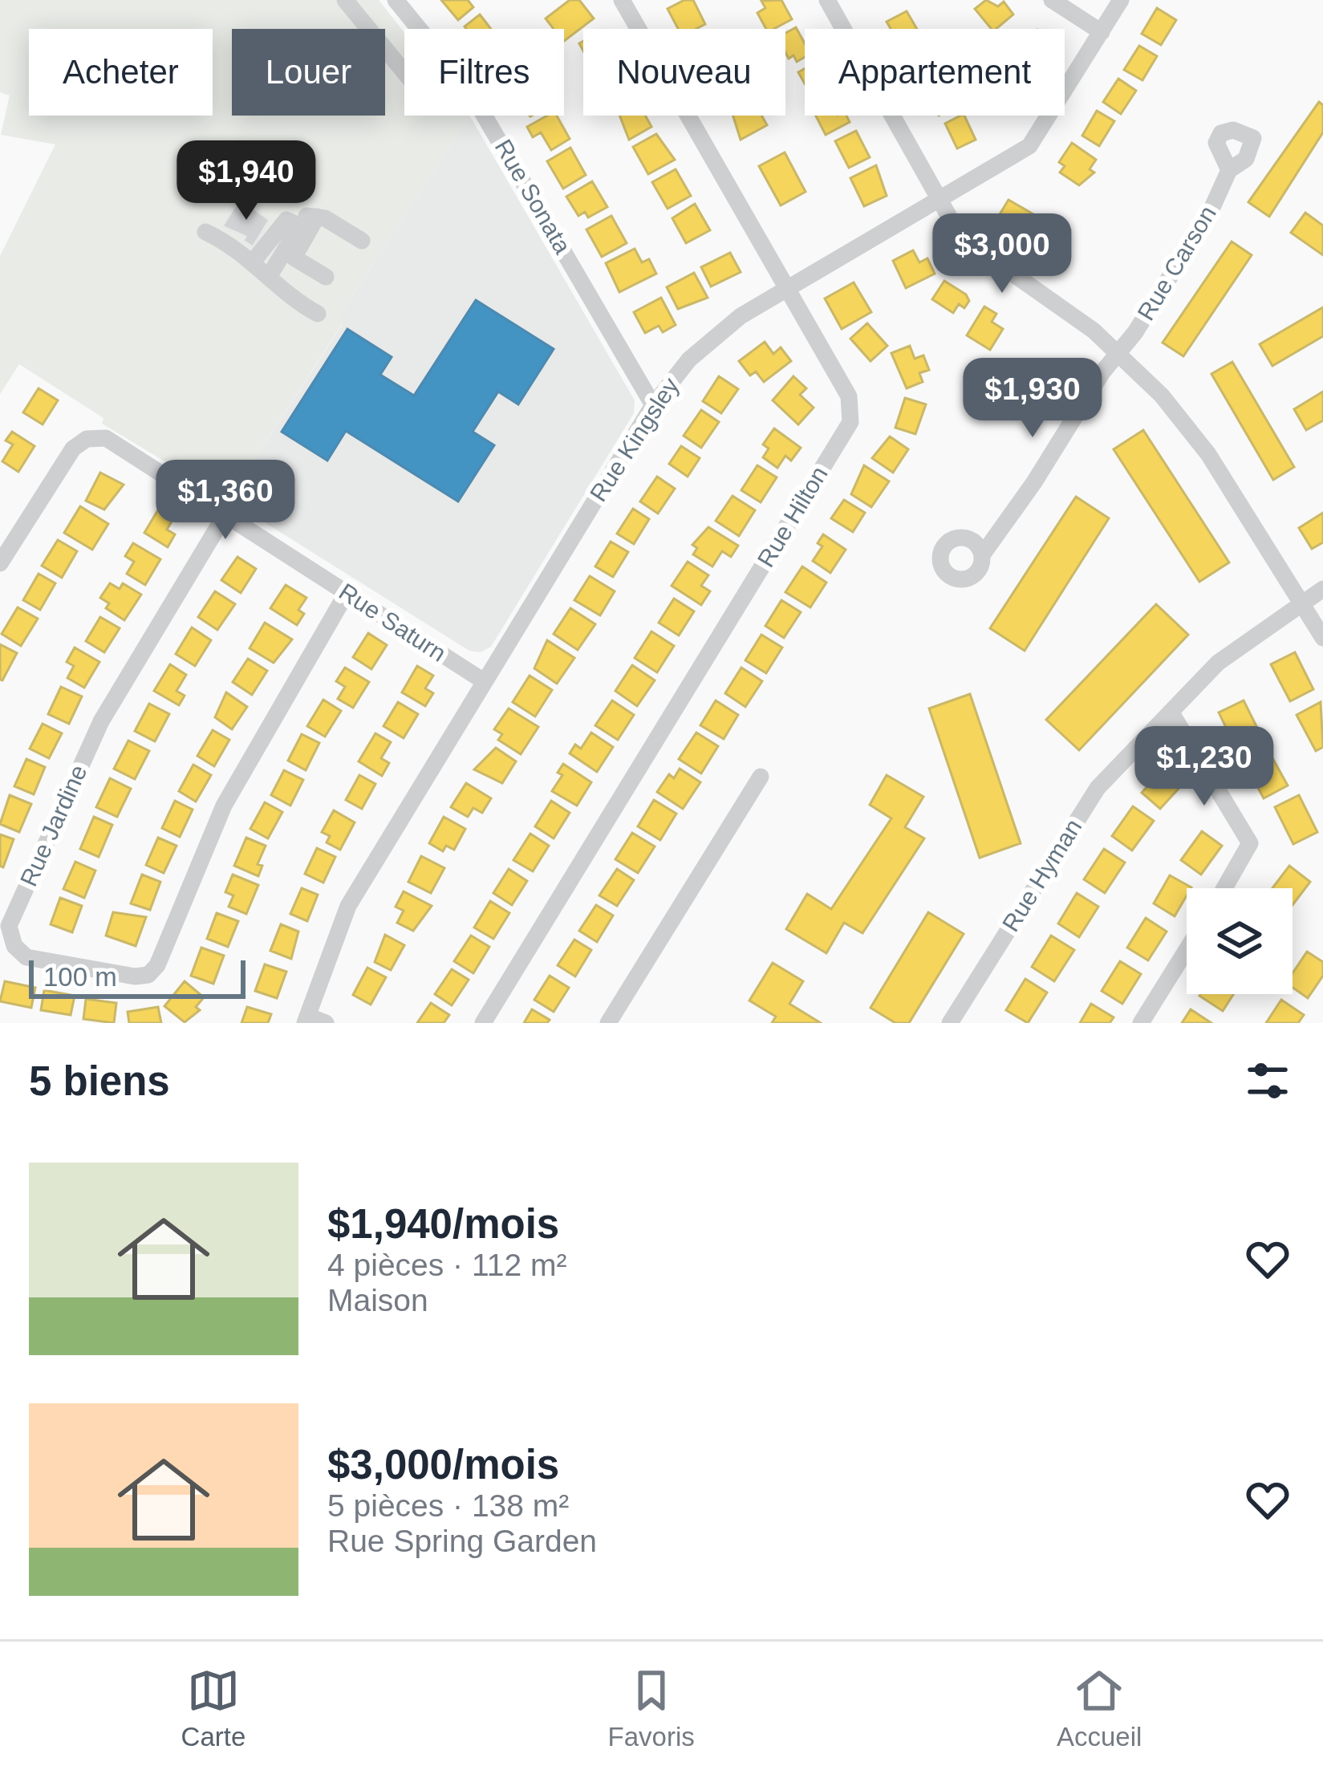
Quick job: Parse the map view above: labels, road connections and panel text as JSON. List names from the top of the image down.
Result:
{
  "streets": {
    "street": [
      "Rue Sonata",
      "Rue Carson",
      "Rue Kingsley",
      "Rue Hilton",
      "Rue Saturn",
      "Rue Jardine",
      "Rue Hyman"
    ]
  },
  "crossings": [
    ["Rue Sonata", "Rue Kingsley"],
    ["Rue Kingsley", "Rue Hilton"],
    ["Rue Kingsley", "Rue Saturn"],
    ["Rue Saturn", "Rue Jardine"]
  ],
  "scale_bar": "100 m",
  "page": {
    "chip": [
      "Acheter",
      "Louer",
      "Filtres",
      "Nouveau",
      "Appartement"
    ],
    "price": [
      "$1,940",
      "$3,000",
      "$1,930",
      "$1,360",
      "$1,230"
    ],
    "scale": "100 m",
    "heading": "5 biens",
    "list": [
      {
        "name": "$1,940/mois",
        "note": "4 pièces · 112 m² · Maison"
      },
      {
        "name": "$3,000/mois",
        "note": "5 pièces · 138 m² · Rue Spring Garden"
      }
    ],
    "tabs": ["Carte", "Favoris", "Accueil"]
  }
}
